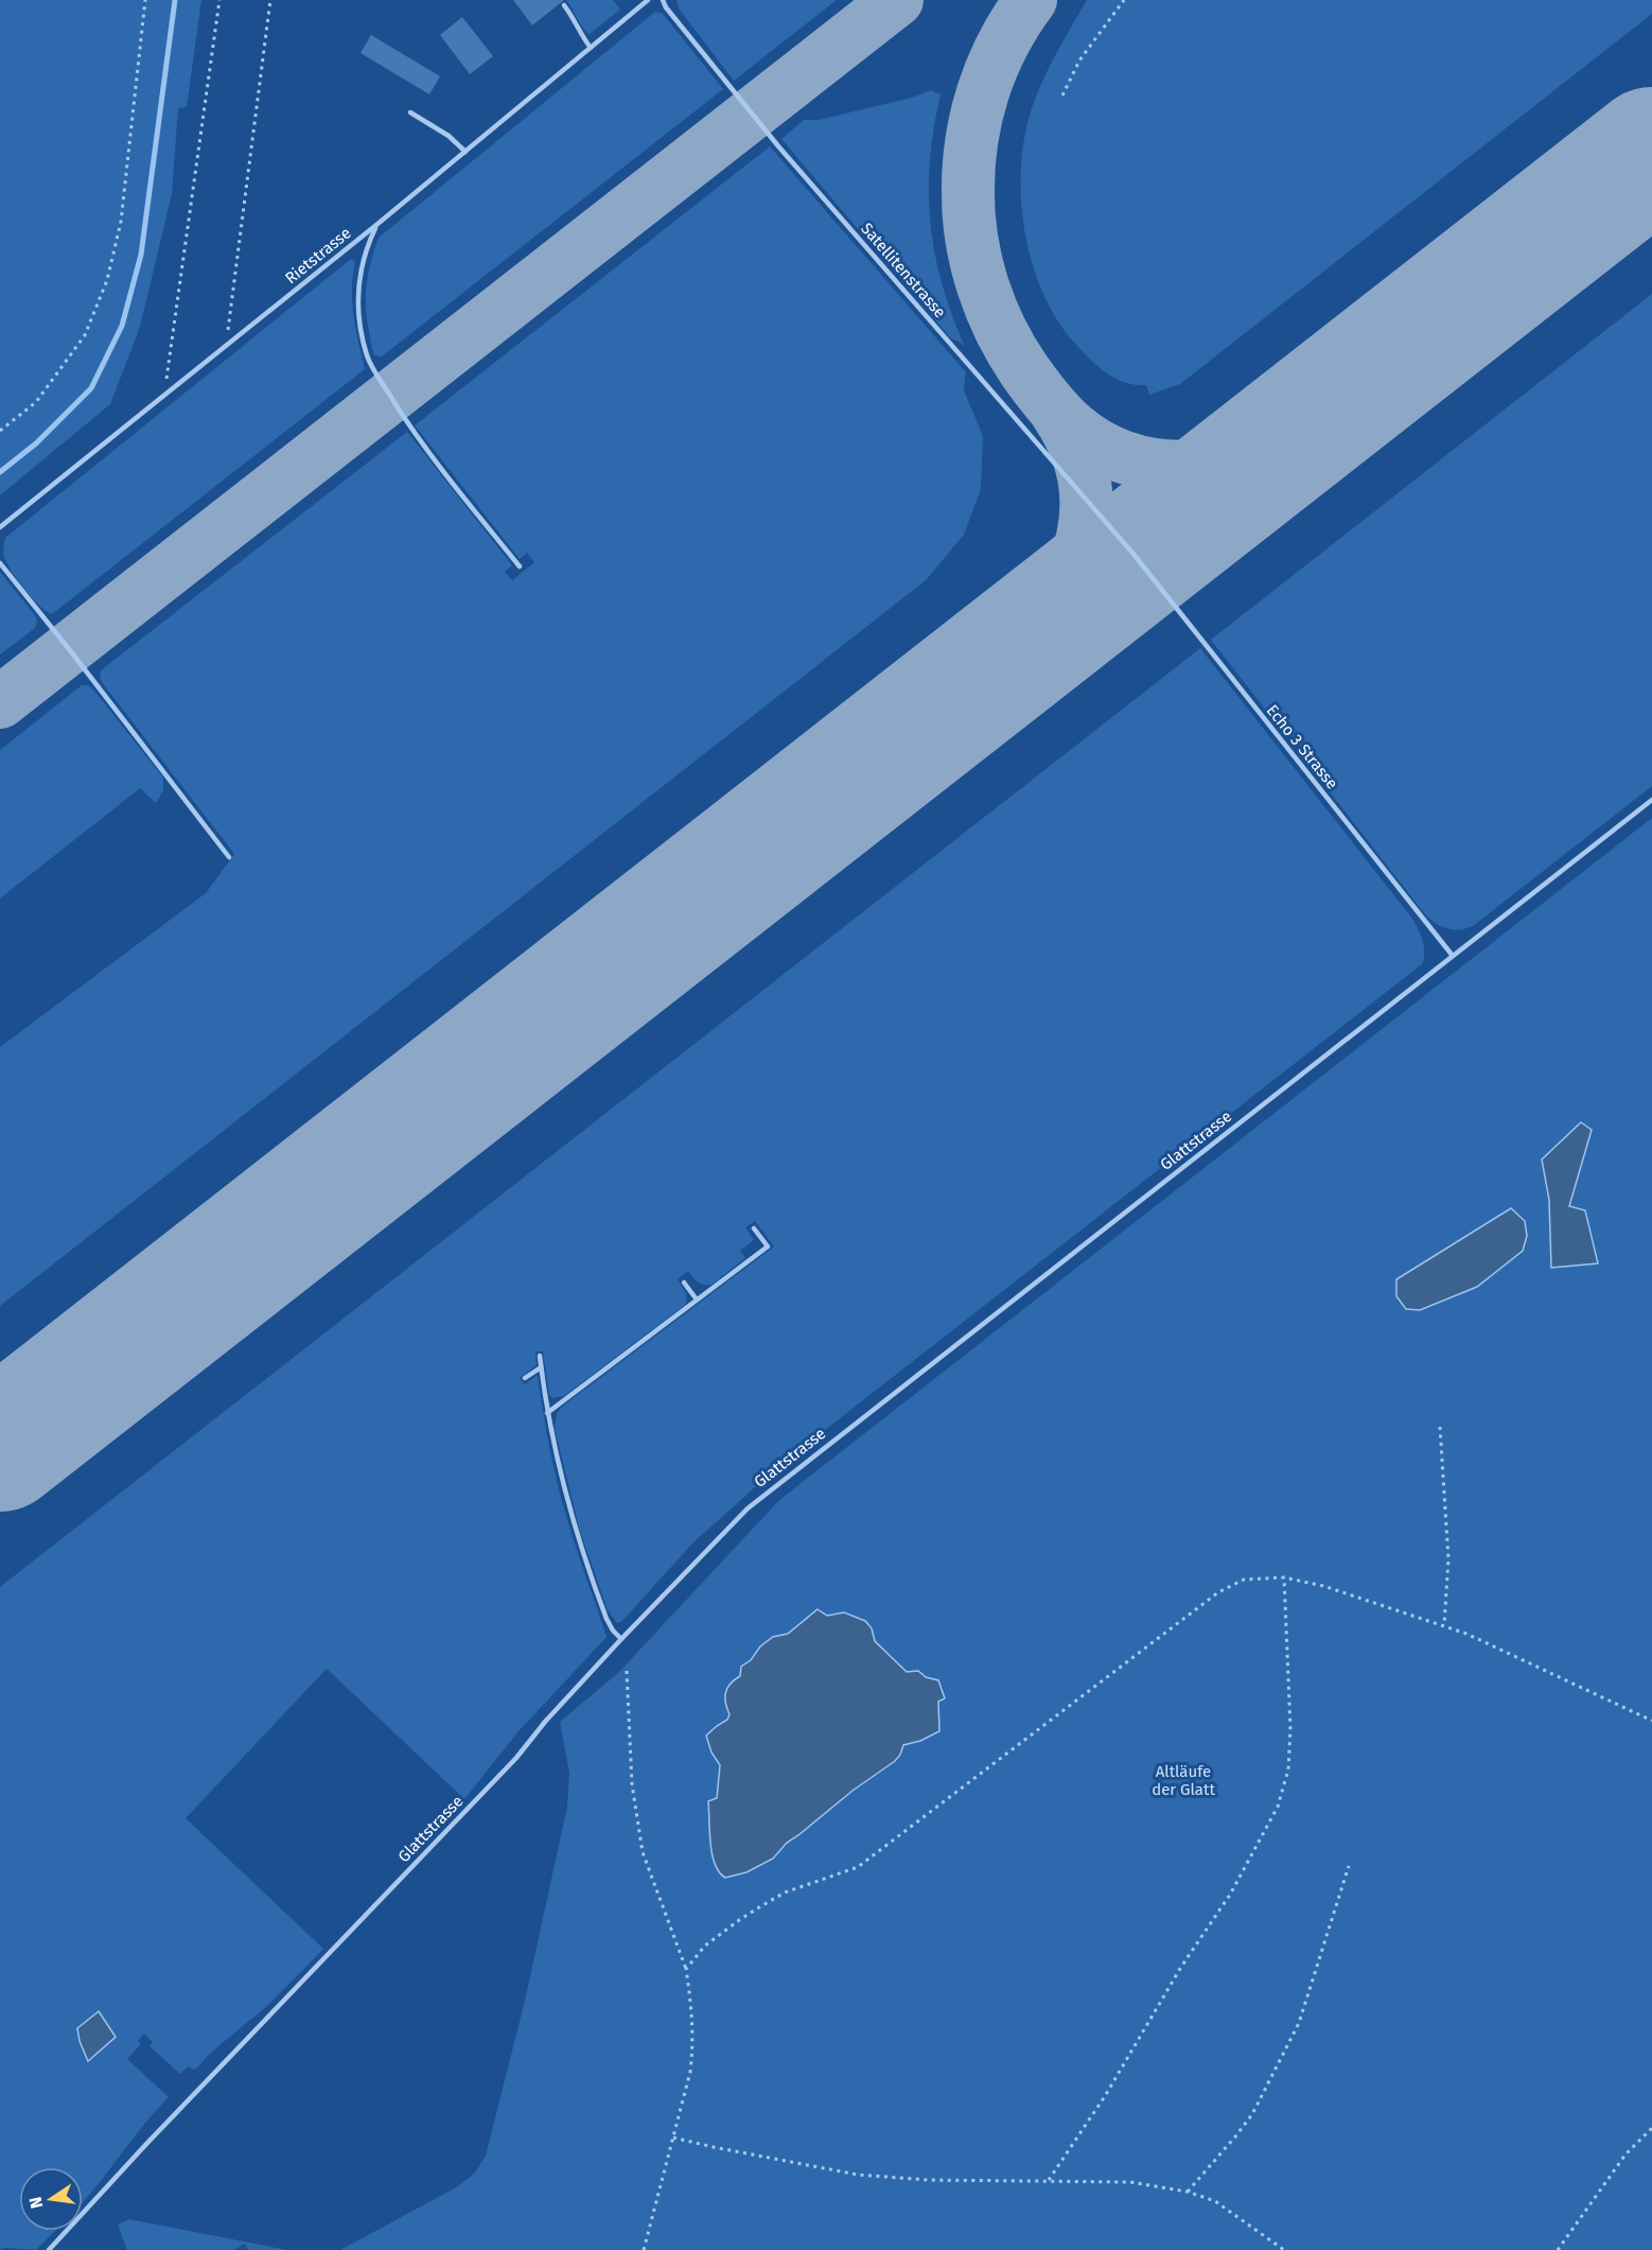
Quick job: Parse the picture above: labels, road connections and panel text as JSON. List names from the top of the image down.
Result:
{
  "streets": {
    "lane": [
      "Rietstrasse",
      "Satellitenstrasse",
      "Echo 3 Strasse",
      "Glattstrasse"
    ]
  },
  "crossings": [
    ["Satellitenstrasse", "Echo 3 Strasse"],
    ["Echo 3 Strasse", "Glattstrasse"]
  ],
  "parks": ["Altläufe der Glatt"],
  "north": "left"
}
